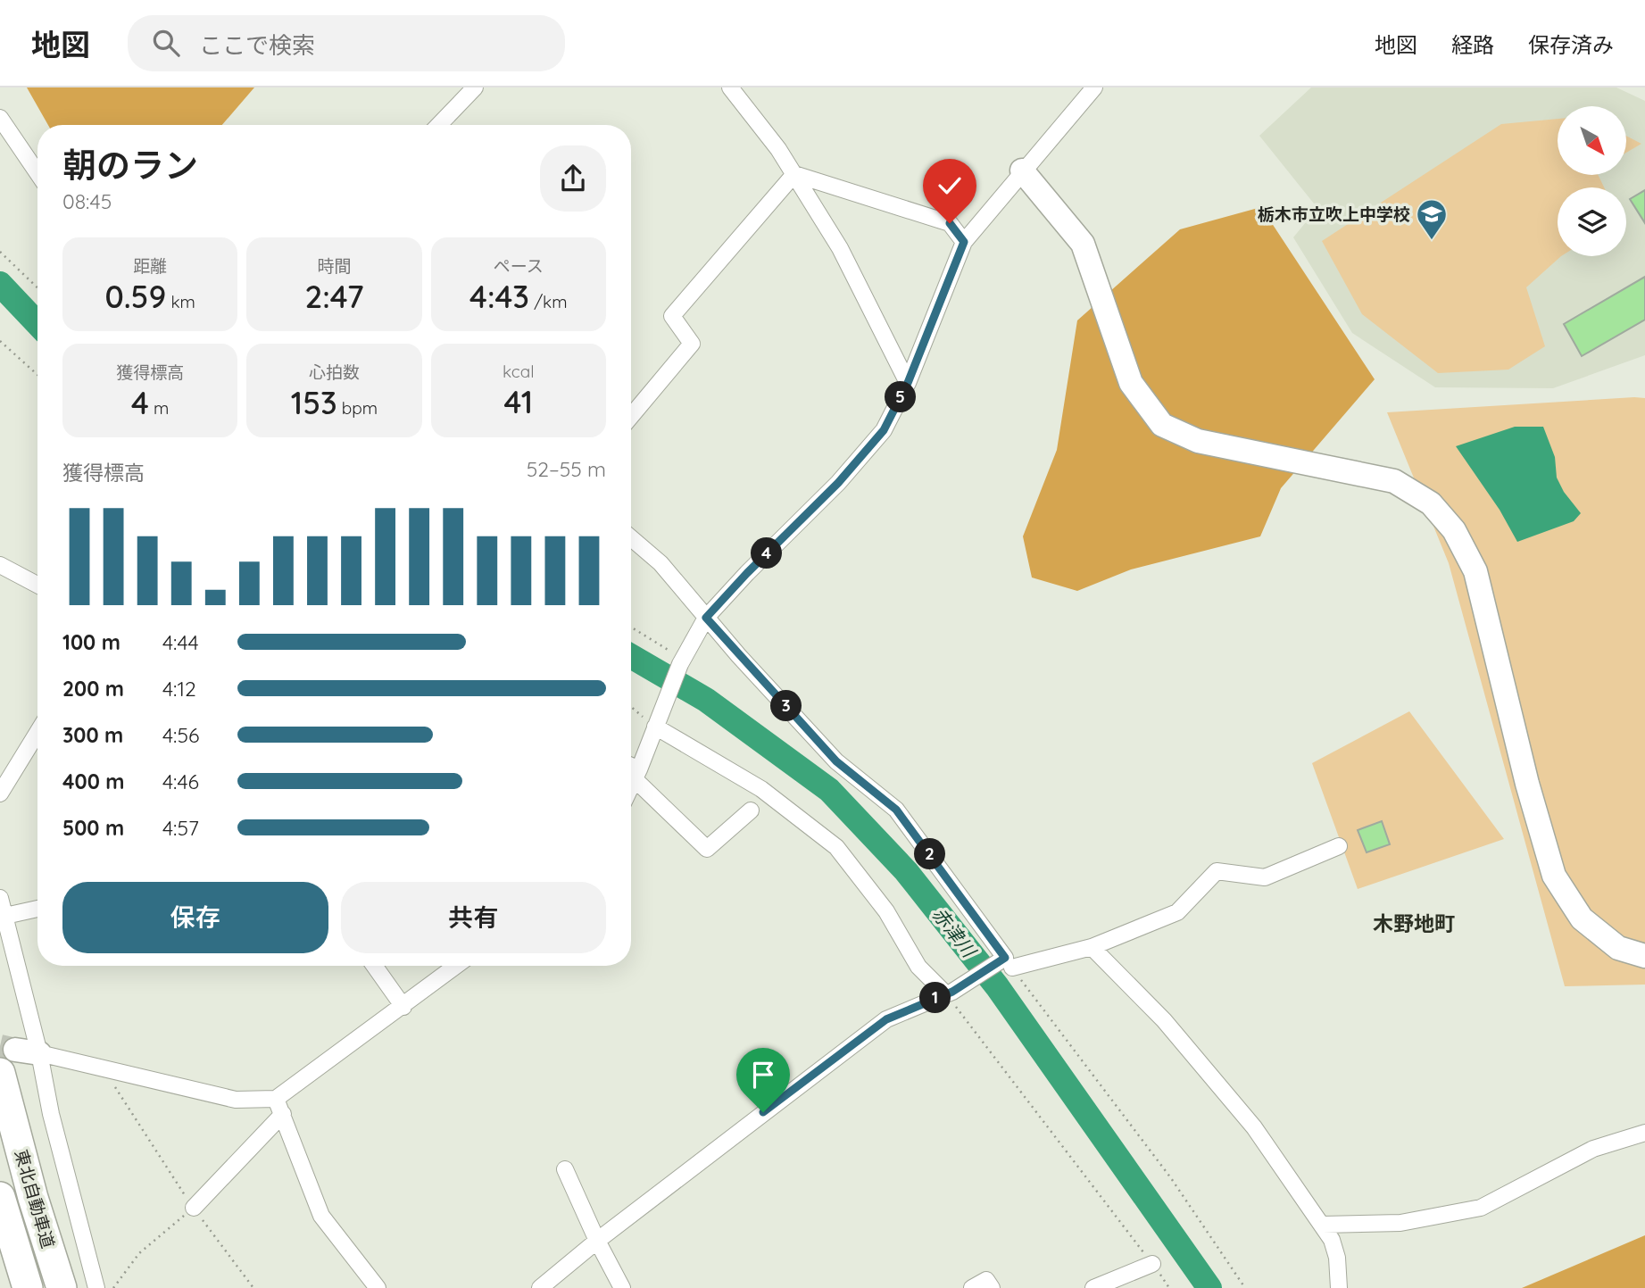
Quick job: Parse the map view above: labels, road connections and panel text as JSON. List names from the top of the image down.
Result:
{
  "streets": {
    "highway": ["東北自動車道"]
  },
  "districts": ["木野地町"],
  "water": ["赤津川"],
  "places": {
    "school or university": ["栃木市立吹上中学校"]
  },
  "north": "bottom right",
  "page": {
    "header": "地図",
    "search": "ここで検索",
    "nav": ["地図", "経路", "保存済み"],
    "heading": ["朝のラン", "08:45"],
    "stats": [
      ["距離", "0.59 km"],
      ["時間", "2:47"],
      ["ペース", "4:43 /km"],
      ["獲得標高", "4 m"],
      ["心拍数", "153 bpm"],
      ["kcal", "41"]
    ],
    "pins": [
      "5",
      "4",
      "3",
      "2",
      "1"
    ],
    "chart": ["獲得標高", "52–55 m"],
    "list": [
      {
        "name": "100 m",
        "note": "4:44"
      },
      {
        "name": "200 m",
        "note": "4:12"
      },
      {
        "name": "300 m",
        "note": "4:56"
      },
      {
        "name": "400 m",
        "note": "4:46"
      },
      {
        "name": "500 m",
        "note": "4:57"
      }
    ],
    "buttons": ["保存", "共有"]
  }
}
